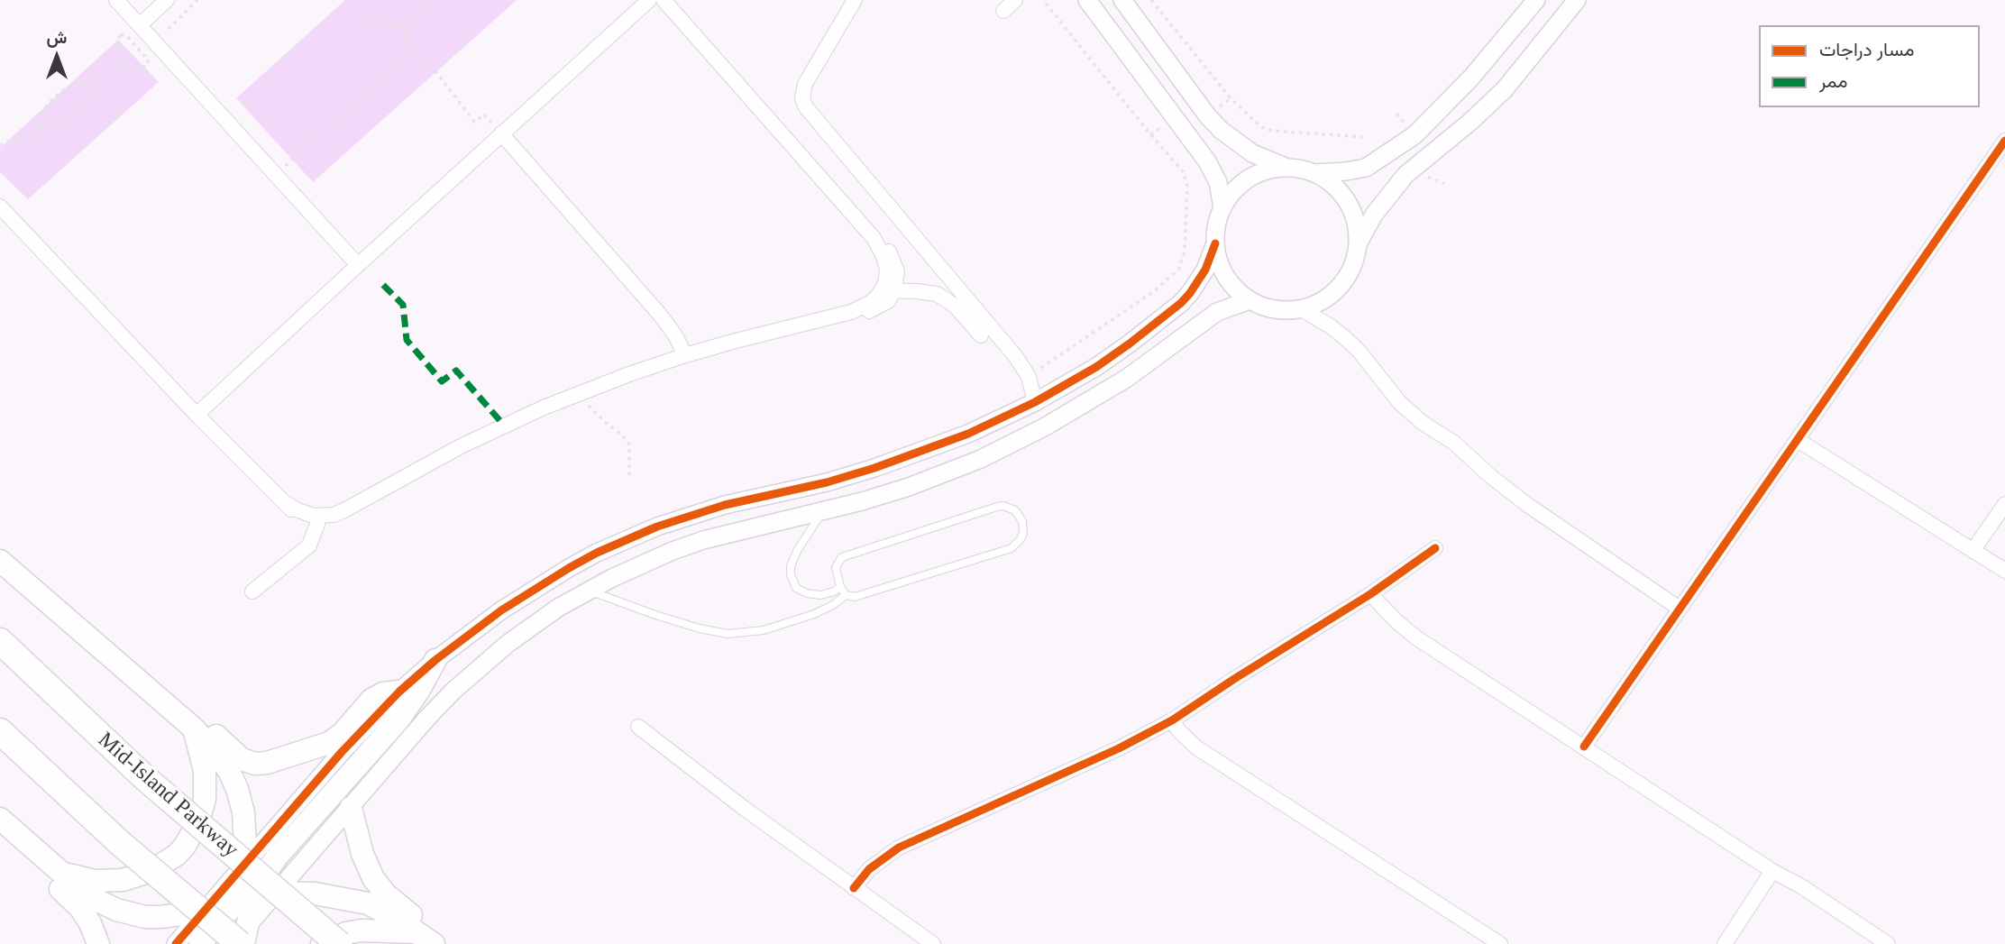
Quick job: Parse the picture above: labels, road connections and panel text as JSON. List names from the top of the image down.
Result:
{
  "streets": {
    "highway": ["Mid-Island Parkway"]
  },
  "legend": ["مسار دراجات", "ممر"],
  "north": "top"
}
